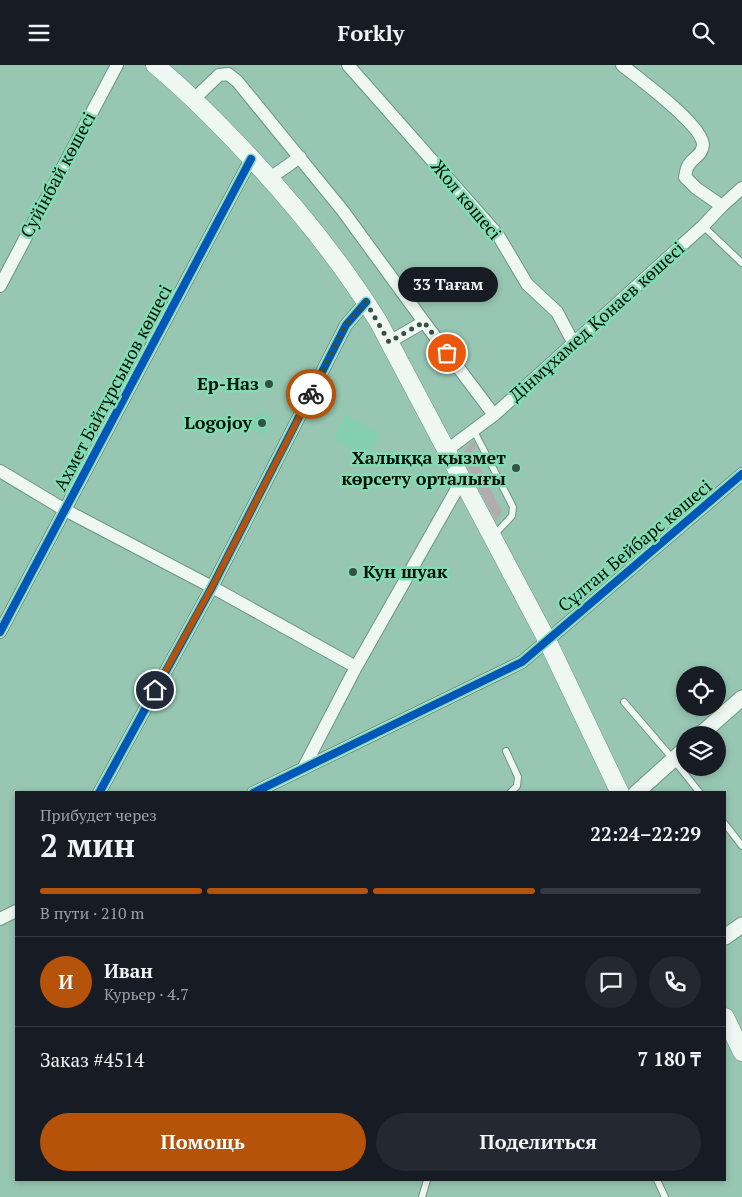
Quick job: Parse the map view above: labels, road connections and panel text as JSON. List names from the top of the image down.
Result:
{
  "streets": {
    "street": [
      "Суйінбай көшесі",
      "Жол көшесі",
      "Дінмұхамед Қонаев көшесі",
      "Ахмет Байтұрсынов көшесі",
      "Сұлтан Бейбарс көшесі"
    ]
  },
  "crossings": [
    ["Жол көшесі", "Дінмұхамед Қонаев көшесі"]
  ],
  "places": [
    "33 Тағам",
    "Ер-Наз",
    "Logojoy",
    "Халыққа қызмет көрсету орталығы",
    "Кун шуак"
  ],
  "page": {
    "header": "Forkly",
    "bubble": "33 Тағам",
    "heading": ["2 мин", "Прибудет через", "22:24–22:29"],
    "panel": [
      "Иван",
      "Курьер · 4.7",
      "Заказ #4514",
      "7 180 ₸"
    ],
    "bar": "В пути · 210 m",
    "round": "И",
    "buttons": ["Помощь", "Поделиться"]
  }
}
